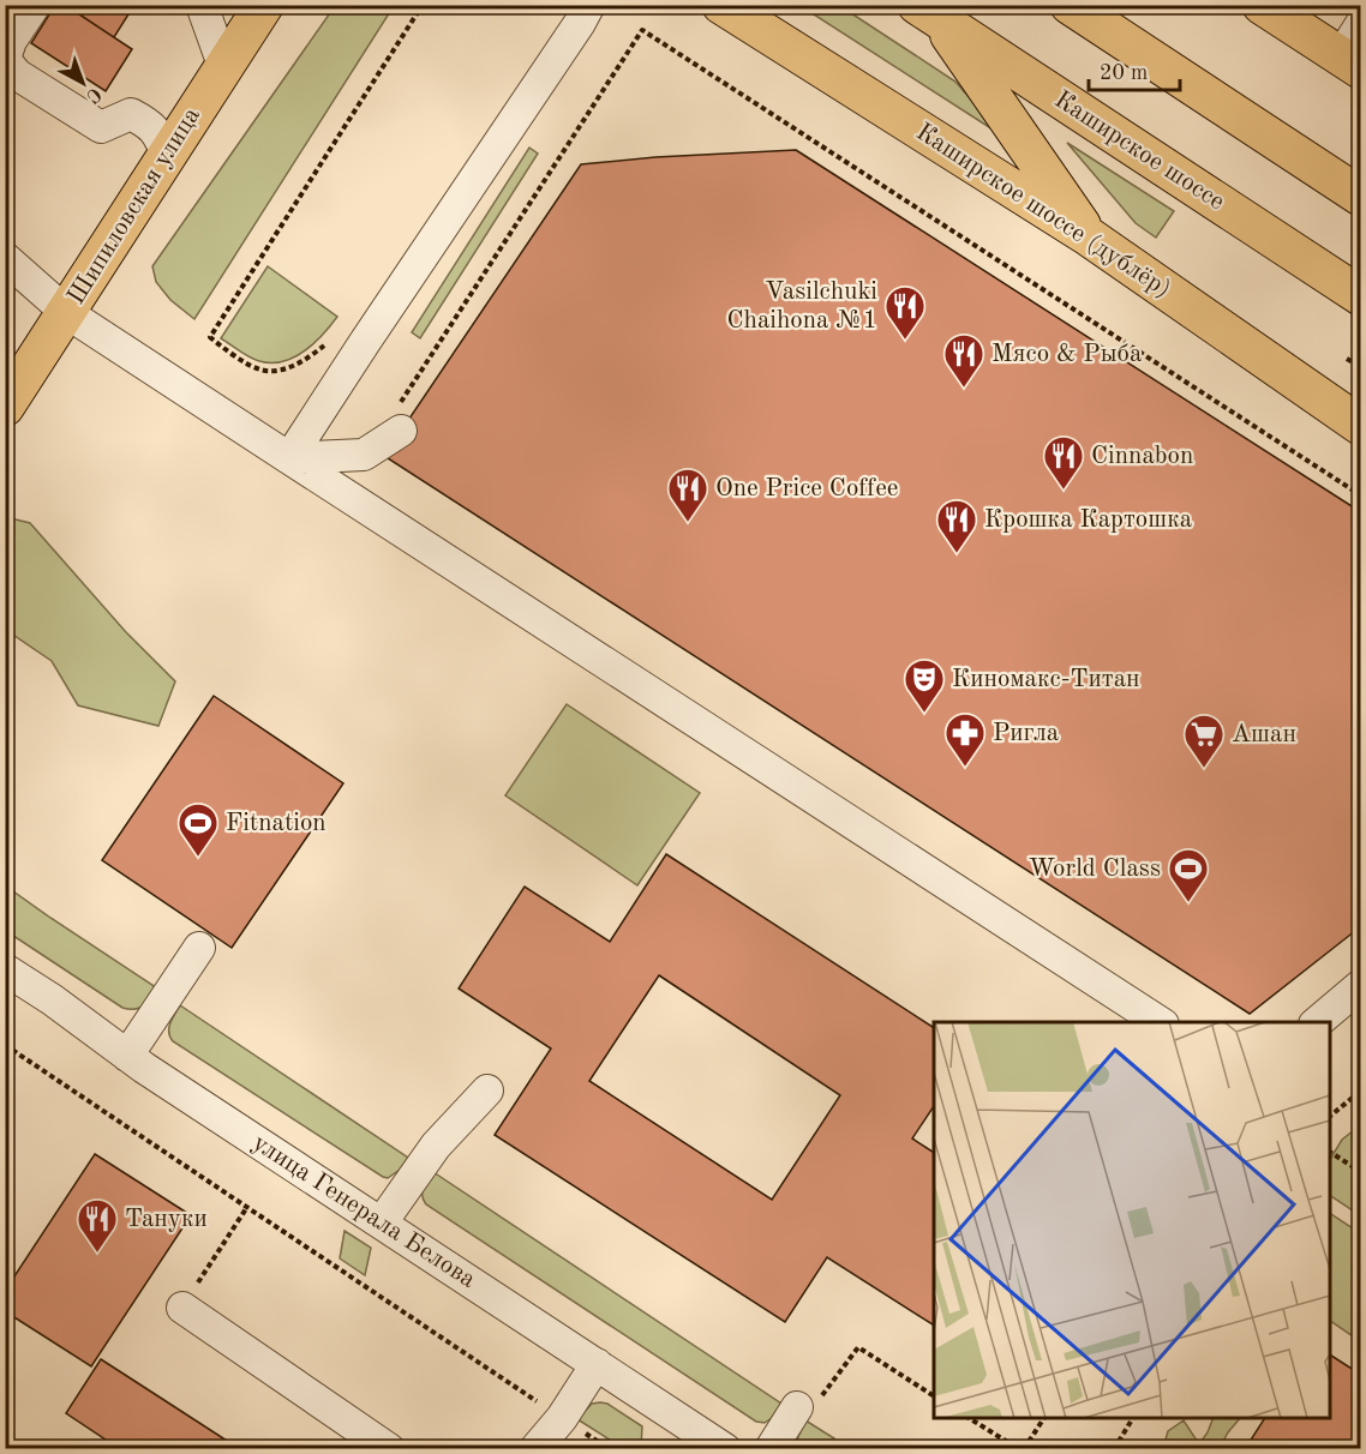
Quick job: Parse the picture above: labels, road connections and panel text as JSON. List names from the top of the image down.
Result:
{
  "streets": {
    "main road": ["Каширское шоссе", "Шипиловская улица", "Каширское шоссе (дублёр)"],
    "street": ["улица Генерала Белова"]
  },
  "places": {
    "restaurant": [
      "Vasilchuki Chaihona №1",
      "Мясо & Рыба",
      "Cinnabon",
      "One Price Coffee",
      "Крошка Картошка",
      "Тануки"
    ],
    "theatre": ["Киномакс-Титан"],
    "pharmacy": ["Ригла"],
    "supermarket": ["Ашан"],
    "sports": ["Fitnation", "World Class"]
  },
  "scale_bar": "20 m",
  "north": "bottom right"
}
